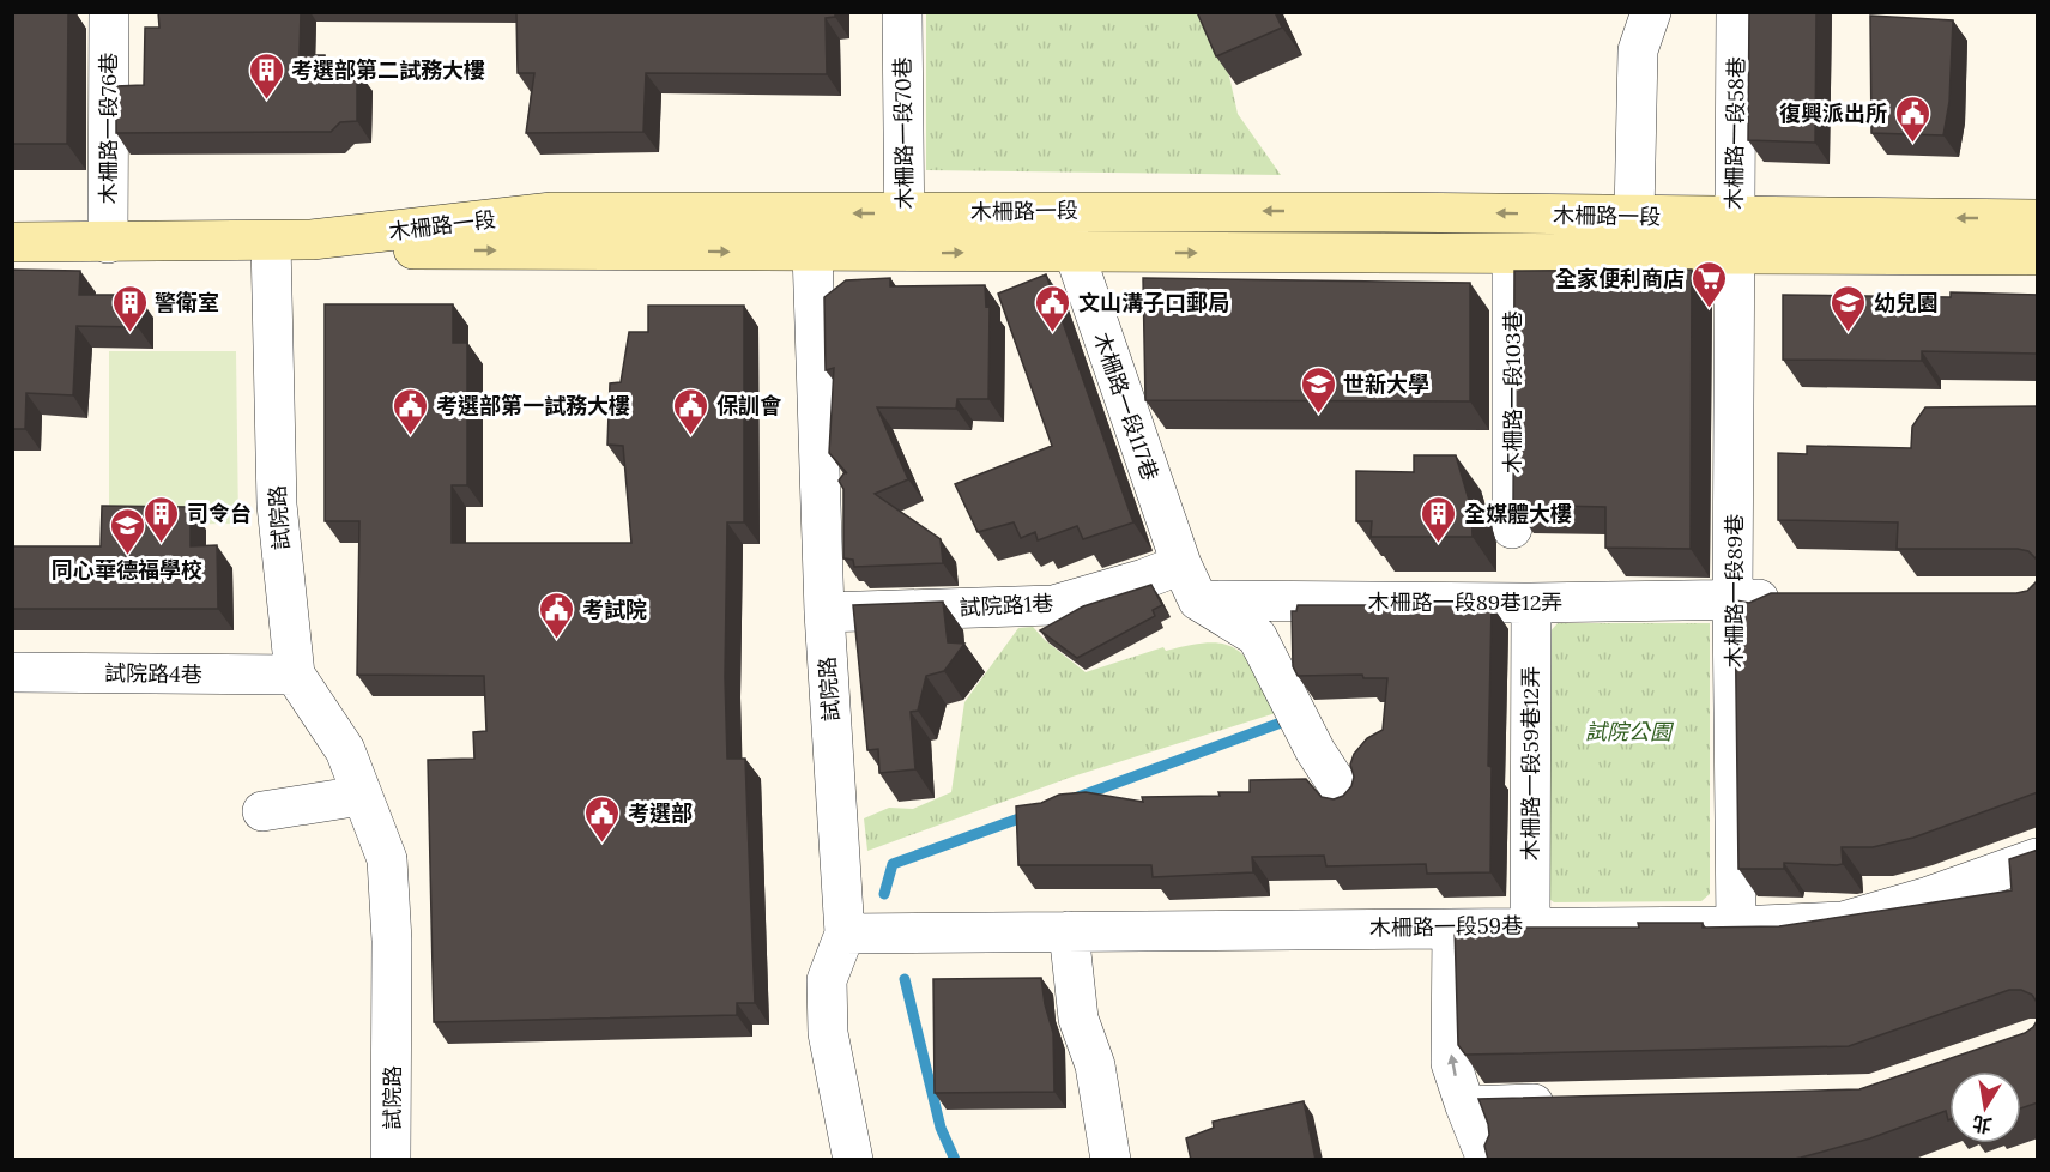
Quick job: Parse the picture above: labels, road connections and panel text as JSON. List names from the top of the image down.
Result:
{
  "streets": {
    "main road": ["木柵路一段"],
    "street": [
      "木柵路一段76巷",
      "木柵路一段70巷",
      "木柵路一段58巷",
      "木柵路一段103巷",
      "木柵路一段117巷",
      "試院路",
      "木柵路一段89巷",
      "木柵路一段89巷12弄",
      "試院路1巷",
      "試院路4巷",
      "木柵路一段59巷12弄",
      "木柵路一段59巷"
    ]
  },
  "crossings": [
    ["木柵路一段76巷", "木柵路一段"],
    ["木柵路一段70巷", "木柵路一段"],
    ["木柵路一段58巷", "木柵路一段"],
    ["木柵路一段58巷", "木柵路一段89巷"],
    ["木柵路一段", "木柵路一段103巷"],
    ["木柵路一段", "木柵路一段117巷"],
    ["木柵路一段", "試院路"],
    ["木柵路一段", "木柵路一段89巷"],
    ["木柵路一段117巷", "木柵路一段89巷12弄"],
    ["木柵路一段117巷", "試院路1巷"],
    ["試院路", "試院路1巷"],
    ["試院路", "試院路4巷"],
    ["試院路", "木柵路一段59巷"],
    ["木柵路一段89巷", "木柵路一段89巷12弄"],
    ["木柵路一段89巷", "木柵路一段59巷"],
    ["木柵路一段89巷12弄", "木柵路一段59巷12弄"],
    ["木柵路一段59巷12弄", "木柵路一段59巷"]
  ],
  "parks": ["試院公園"],
  "places": {
    "building": [
      "考選部第二試務大樓",
      "警衛室",
      "司令台",
      "全媒體大樓"
    ],
    "public building": [
      "復興派出所",
      "文山溝子口郵局",
      "考選部第一試務大樓",
      "保訓會",
      "考試院",
      "考選部"
    ],
    "supermarket": ["全家便利商店"],
    "school or university": ["幼兒園", "世新大學", "同心華德福學校"]
  },
  "north": "bottom"
}
